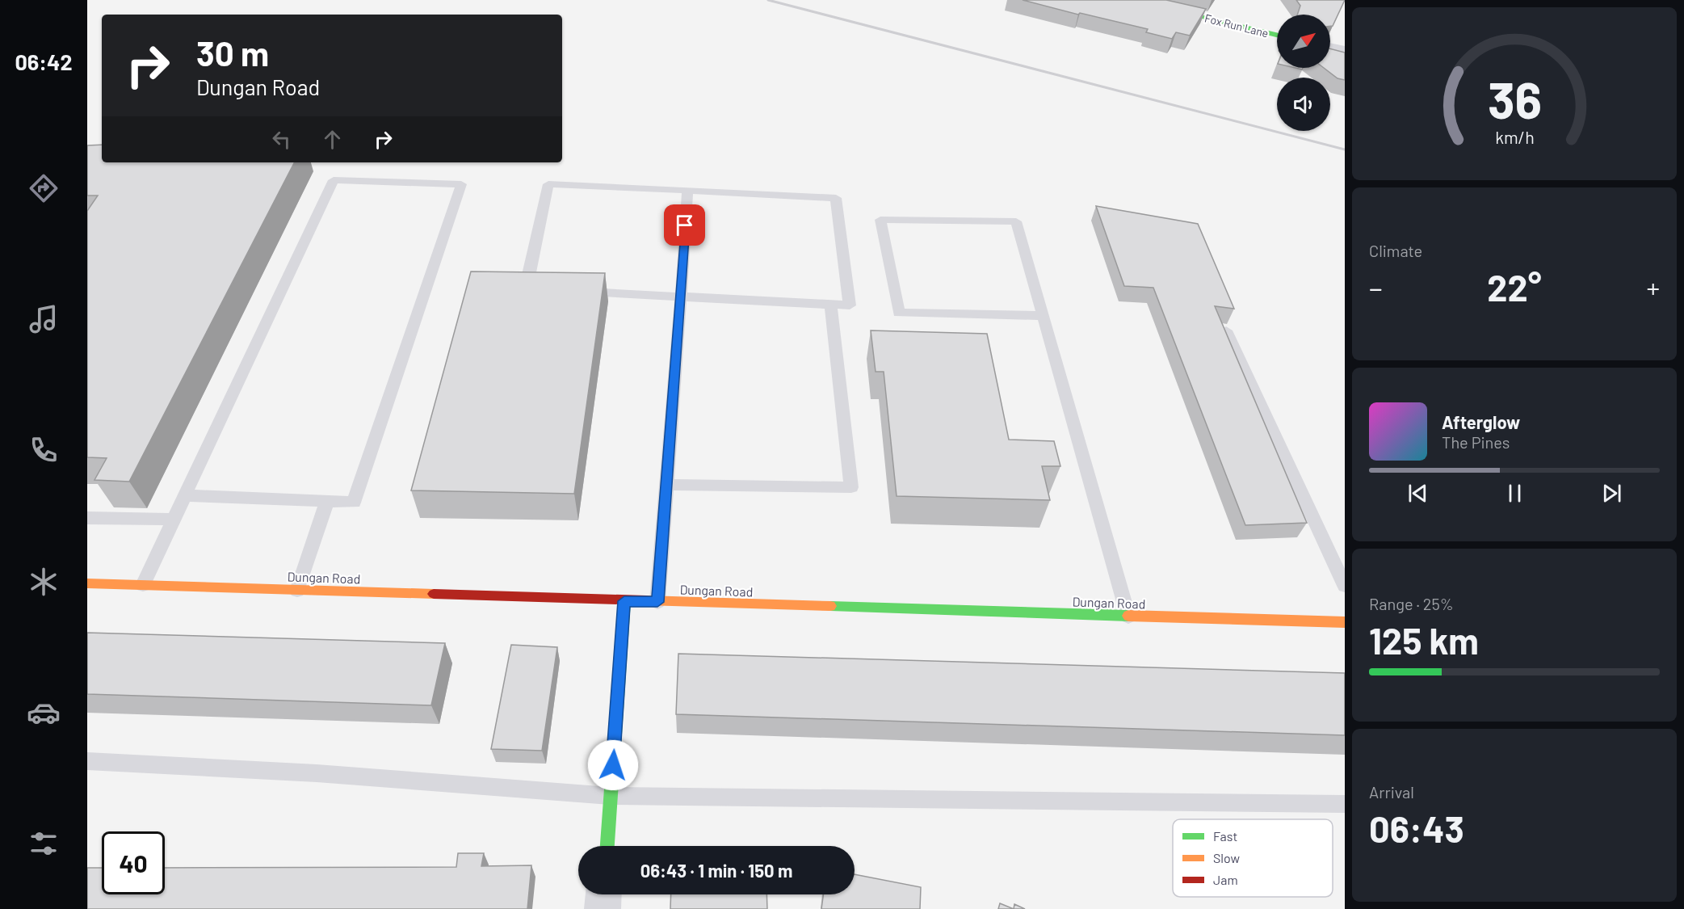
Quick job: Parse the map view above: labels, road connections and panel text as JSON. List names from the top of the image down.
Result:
{
  "streets": {
    "street": ["Fox Run Lane", "Dungan Road"]
  },
  "legend": ["Fast", "Slow", "Jam"],
  "north": "top right",
  "page": {
    "tabs": "06:42",
    "turn": ["30 m", "Dungan Road"],
    "tile": [
      "Climate",
      ["Range · 25%", "125 km"],
      ["Arrival", "06:43"]
    ],
    "heat": ["−", "22°", "+"],
    "song": ["Afterglow", "The Pines"],
    "limit": "40",
    "trip": "06:43 · 1 min · 150 m",
    "gauge": ["36", "km/h"]
  }
}
